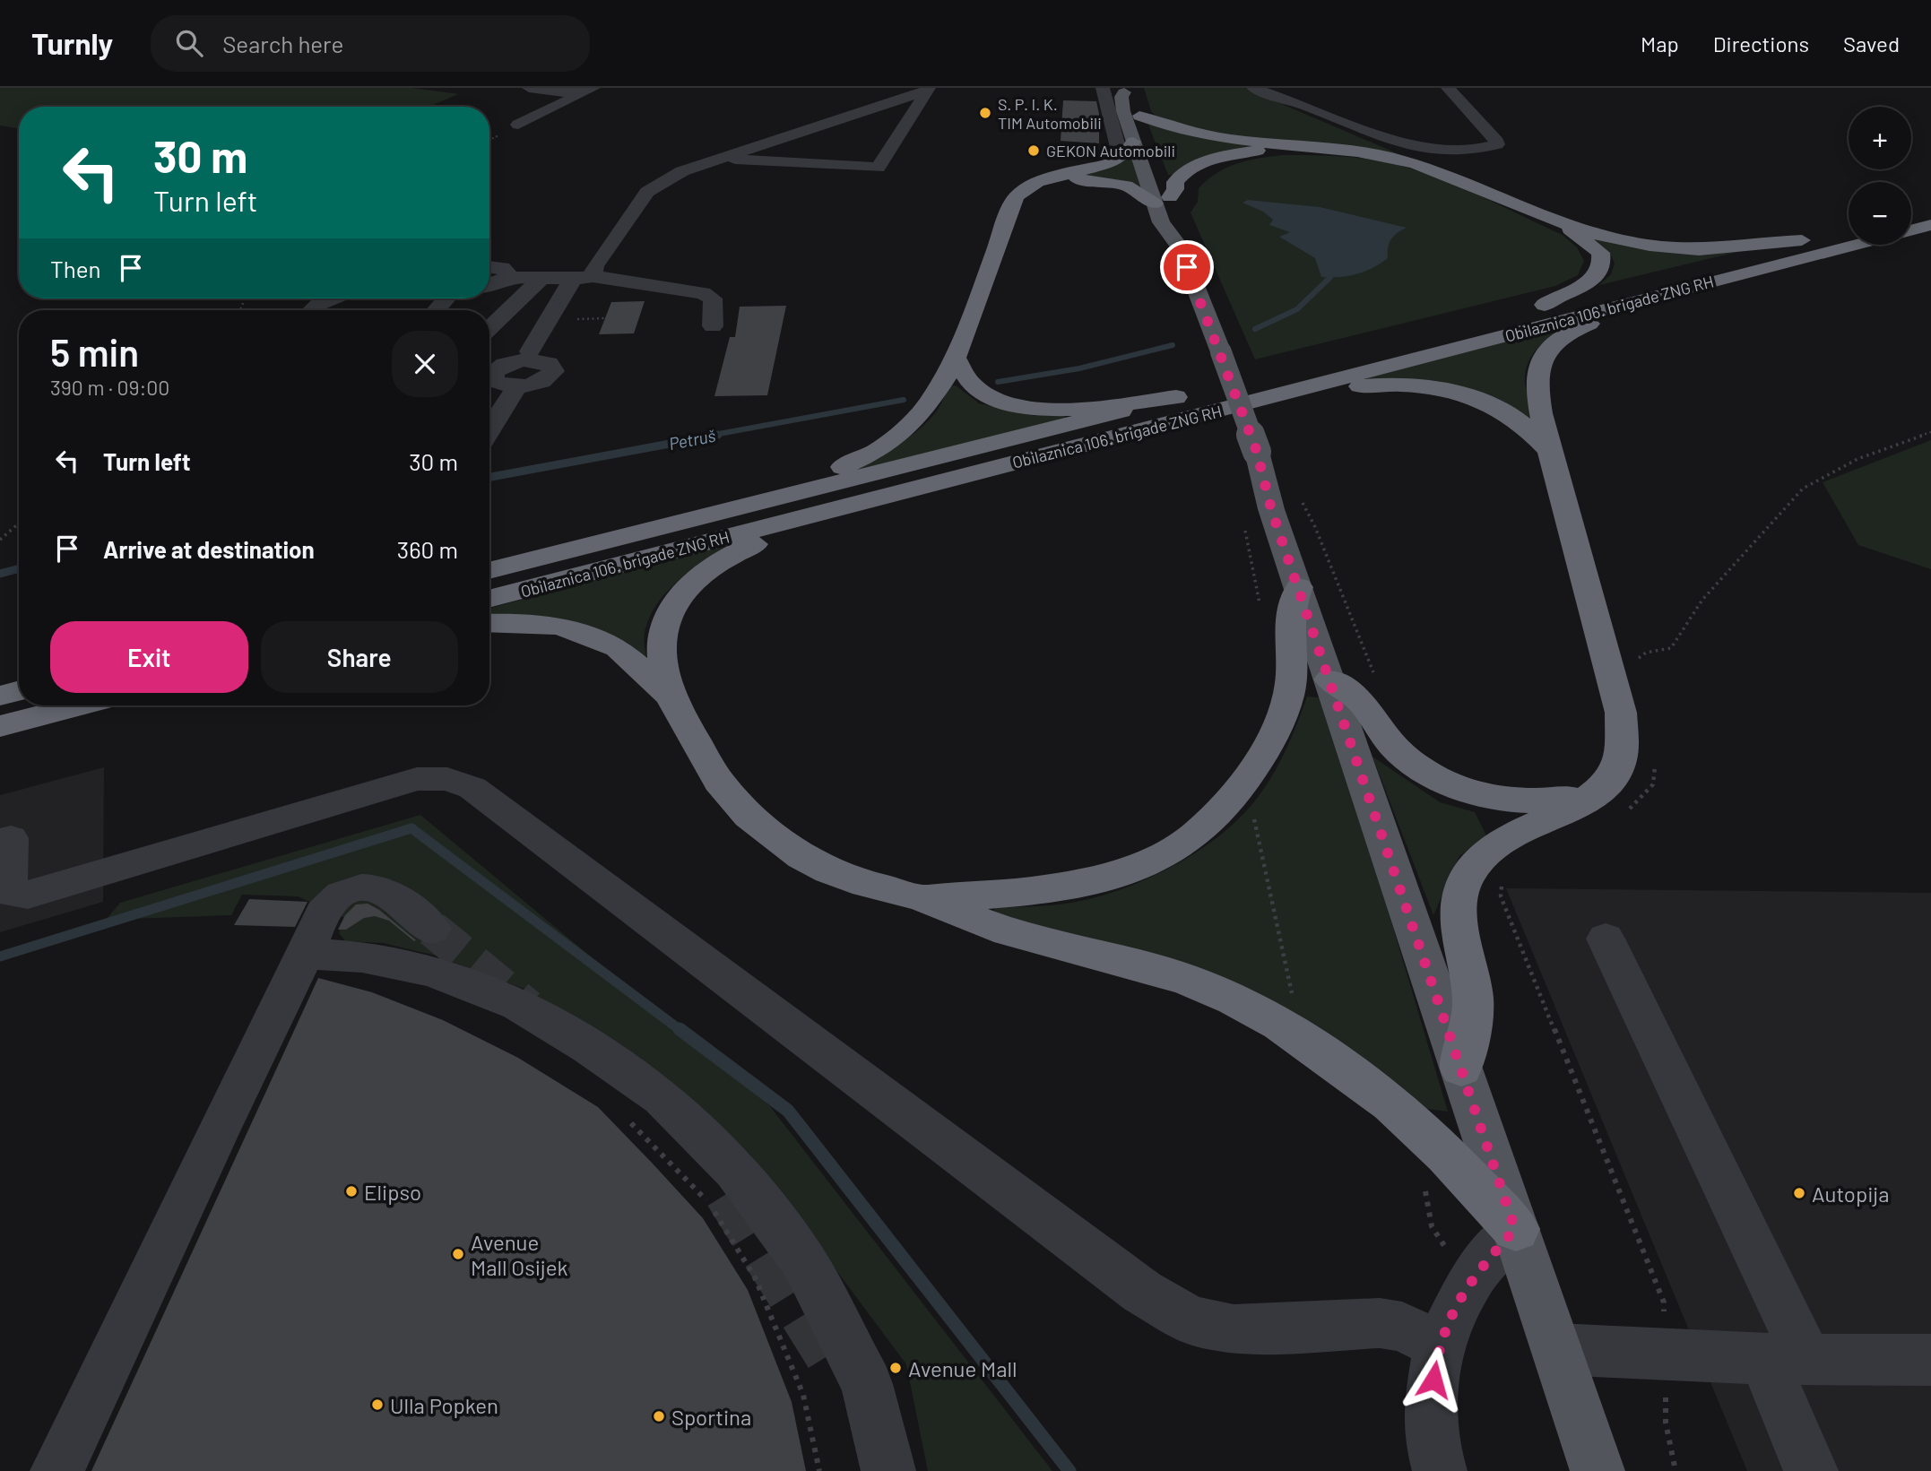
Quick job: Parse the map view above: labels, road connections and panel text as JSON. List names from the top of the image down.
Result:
{
  "streets": {
    "highway": ["Obilaznica 106. brigade ZNG RH"]
  },
  "water": ["Petruš"],
  "places": [
    "S. P. I. K. TIM Automobili",
    "GEKON Automobili",
    "Elipso",
    "Autopija",
    "Avenue Mall Osijek",
    "Avenue Mall",
    "Ulla Popken",
    "Sportina"
  ],
  "page": {
    "header": "Turnly",
    "search": "Search here",
    "nav": ["Map", "Directions", "Saved"],
    "map_buttons": ["+", "−"],
    "turn": ["30 m", "Turn left"],
    "then": "Then",
    "heading": ["5 min", "390 m · 09:00"],
    "list": [
      {
        "name": "Turn left",
        "value": "30 m"
      },
      {
        "name": "Arrive at destination",
        "value": "360 m"
      }
    ],
    "buttons": ["Exit", "Share"]
  }
}
